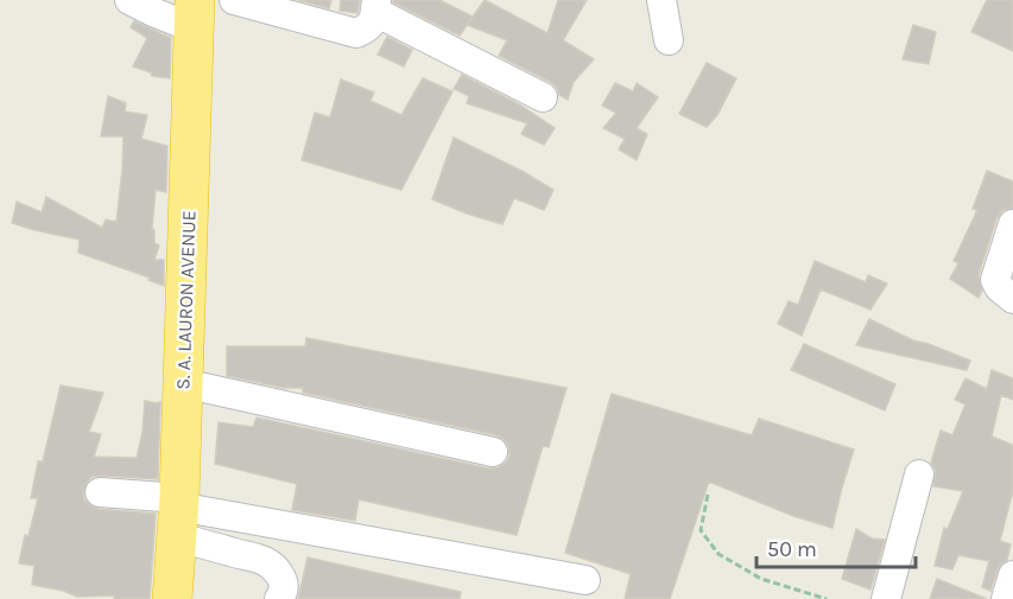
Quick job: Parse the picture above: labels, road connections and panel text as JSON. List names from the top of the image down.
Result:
{
  "streets": {
    "highway": ["S. A. LAURON AVENUE"]
  },
  "scale_bar": "50 m"
}
